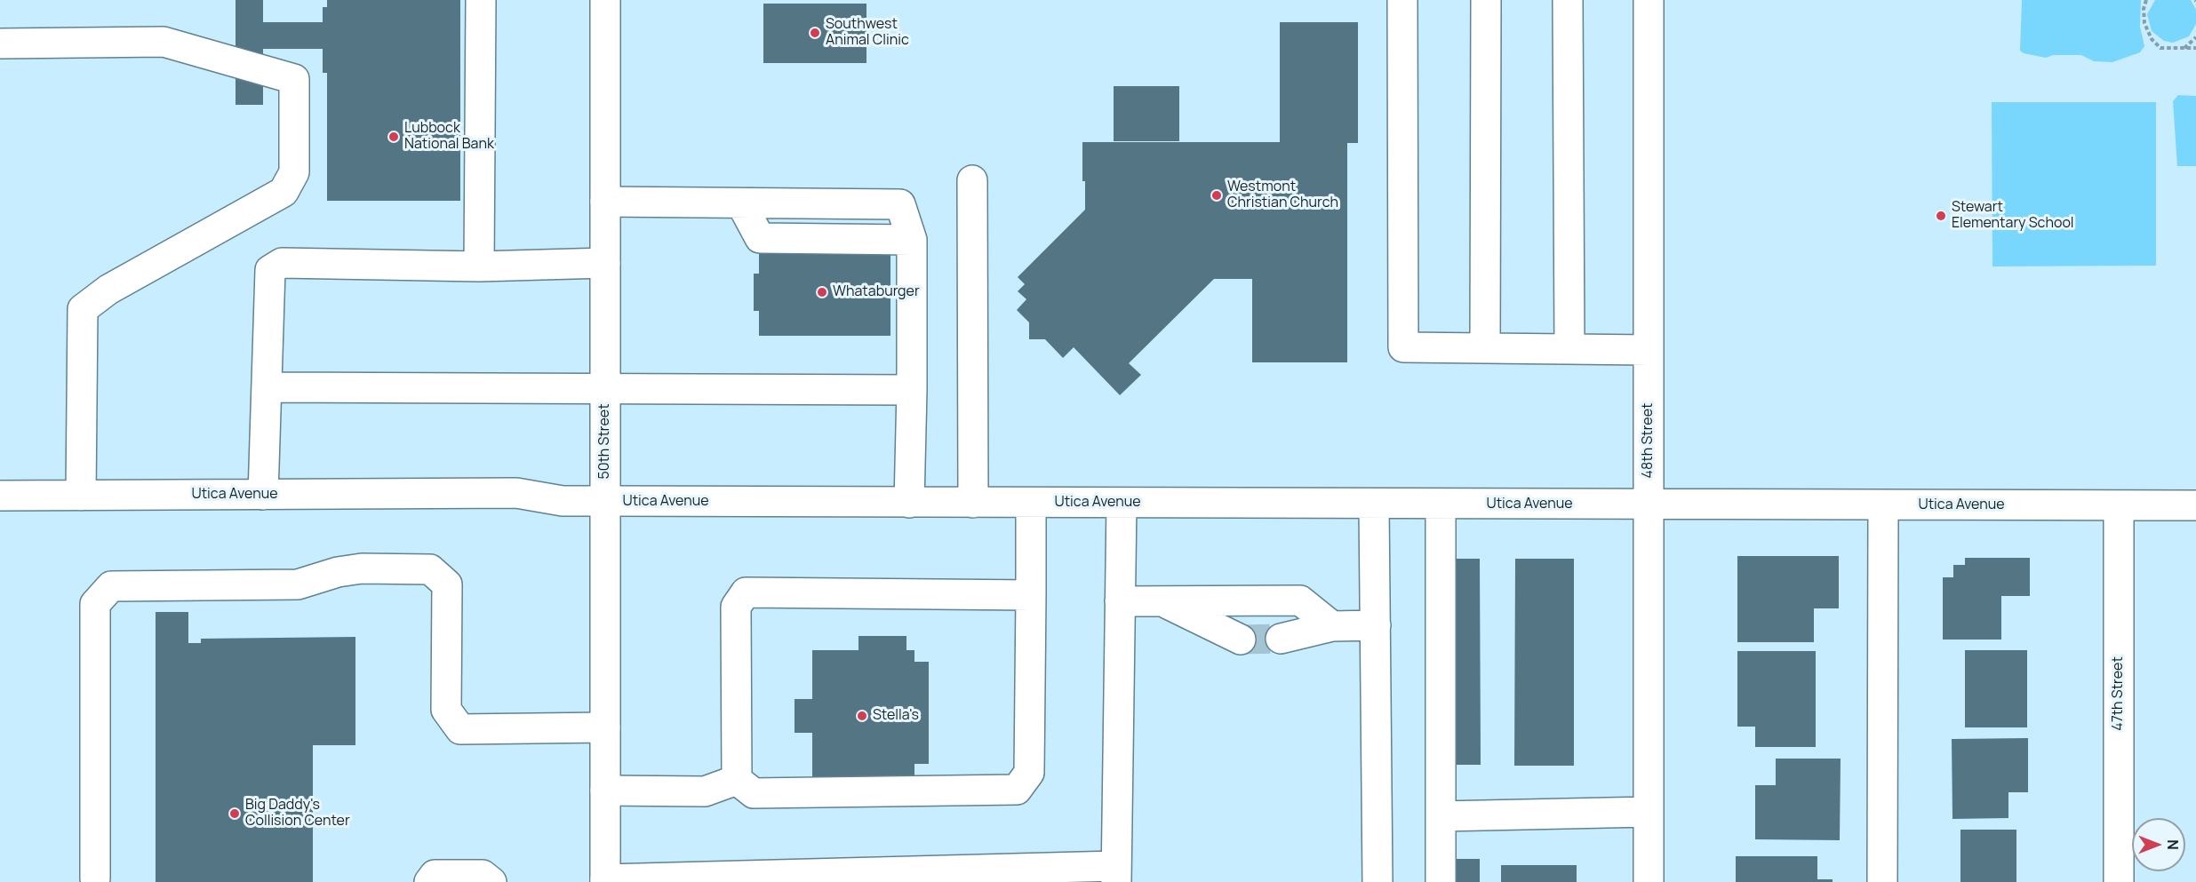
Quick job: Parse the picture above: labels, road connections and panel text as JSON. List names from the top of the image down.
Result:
{
  "streets": {
    "street": [
      "48th Street",
      "50th Street",
      "Utica Avenue",
      "47th Street"
    ]
  },
  "crossings": [
    ["48th Street", "Utica Avenue"],
    ["50th Street", "Utica Avenue"],
    ["Utica Avenue", "47th Street"]
  ],
  "places": [
    "Southwest Animal Clinic",
    "Lubbock National Bank",
    "Westmont Christian Church",
    "Stewart Elementary School",
    "Whataburger",
    "Stella's",
    "Big Daddy's Collision Center"
  ],
  "north": "right"
}
